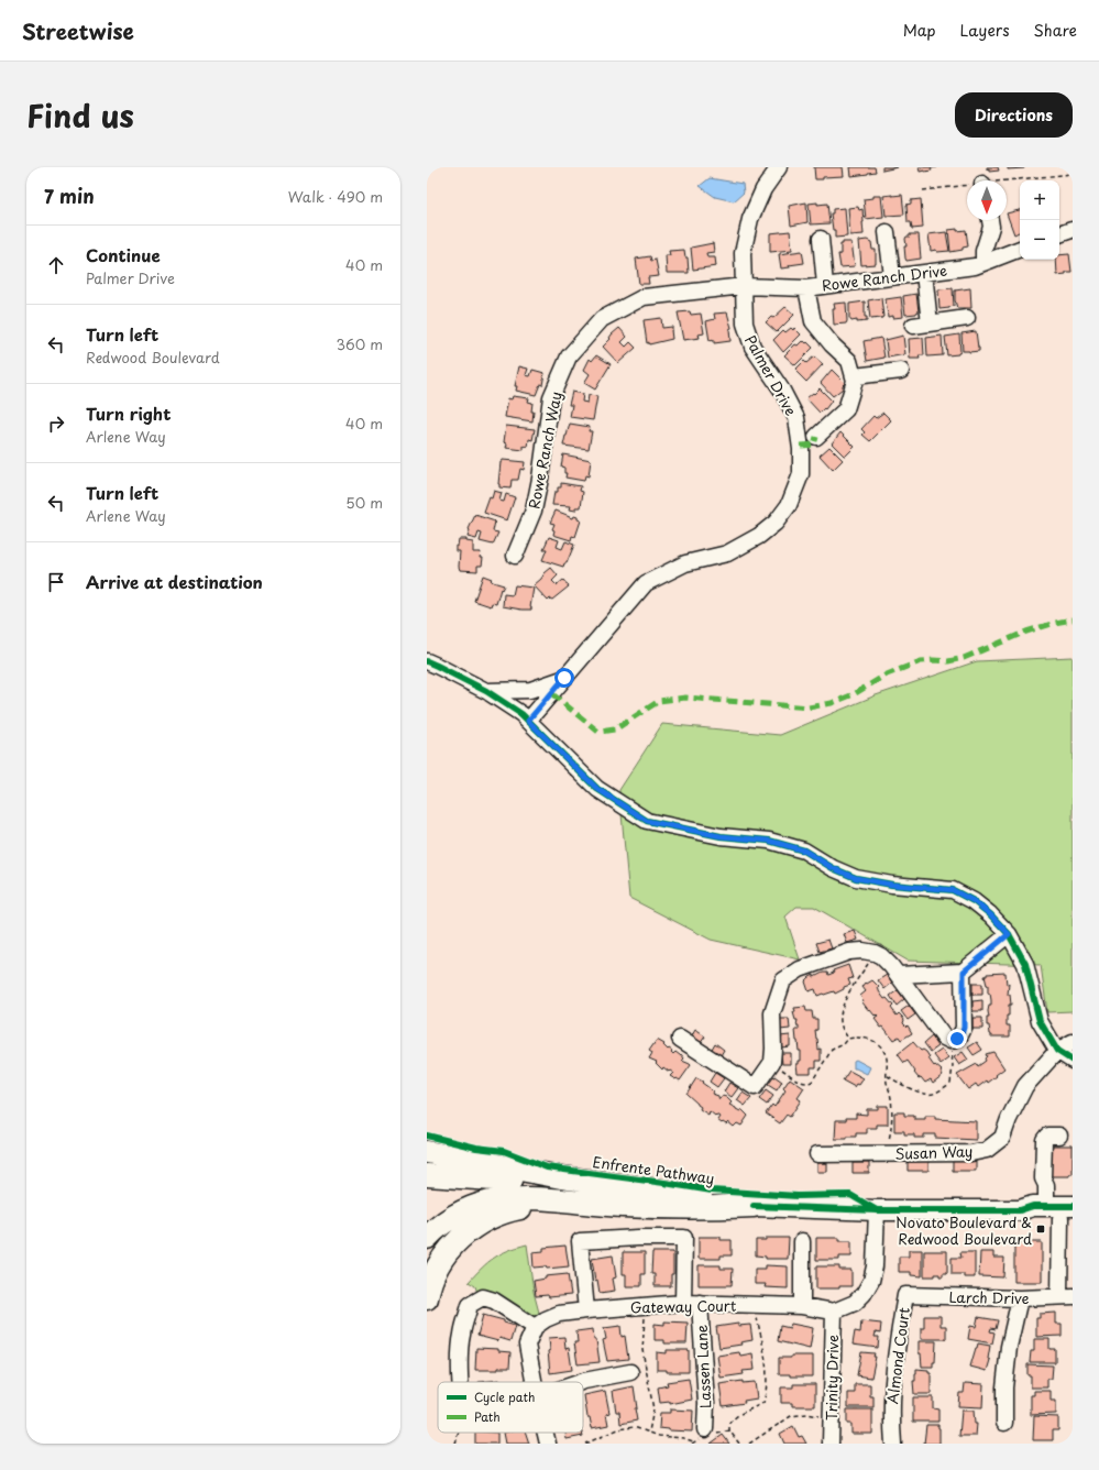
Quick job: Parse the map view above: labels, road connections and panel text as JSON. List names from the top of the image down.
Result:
{
  "streets": {
    "street": [
      "Rowe Ranch Drive",
      "Palmer Drive",
      "Rowe Ranch Way",
      "Susan Way",
      "Larch Drive",
      "Gateway Court",
      "Almond Court",
      "Lassen Lane",
      "Trinity Drive"
    ],
    "cycle path": ["Enfrente Pathway"]
  },
  "crossings": [
    ["Rowe Ranch Drive", "Palmer Drive"],
    ["Rowe Ranch Drive", "Rowe Ranch Way"],
    ["Palmer Drive", "Rowe Ranch Way"],
    ["Larch Drive", "Almond Court"],
    ["Gateway Court", "Lassen Lane"],
    ["Gateway Court", "Trinity Drive"]
  ],
  "places": {
    "transit": ["Novato Boulevard & Redwood Boulevard"]
  },
  "legend": ["Cycle path", "Path"],
  "north": "bottom",
  "page": {
    "header": "Streetwise",
    "nav": ["Map", "Layers", "Share"],
    "title": "Find us",
    "buttons": "Directions",
    "heading": ["7 min", "Walk · 490 m"],
    "map_buttons": ["+", "−"],
    "list": [
      ["Continue", "Palmer Drive", "40 m"],
      ["Turn left", "Redwood Boulevard", "360 m"],
      ["Turn right", "Arlene Way", "40 m"],
      ["Turn left", "Arlene Way", "50 m"],
      "Arrive at destination"
    ]
  }
}
